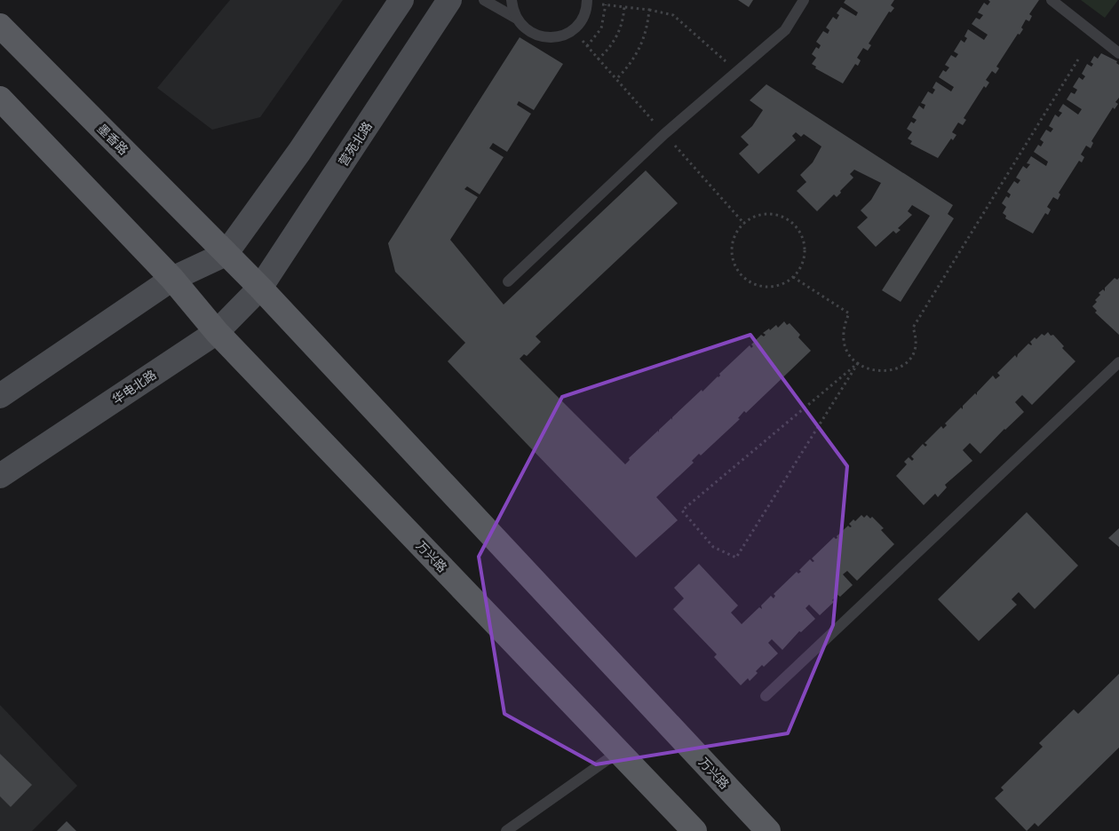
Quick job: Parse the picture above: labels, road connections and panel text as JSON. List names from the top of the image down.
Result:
{
  "streets": {
    "main road": [
      "墨香路",
      "营苑北路",
      "华电北路",
      "万兴路"
    ]
  },
  "crossings": [
    ["墨香路", "营苑北路"],
    ["墨香路", "华电北路"],
    ["墨香路", "万兴路"],
    ["营苑北路", "华电北路"],
    ["营苑北路", "万兴路"],
    ["华电北路", "万兴路"]
  ]
}
